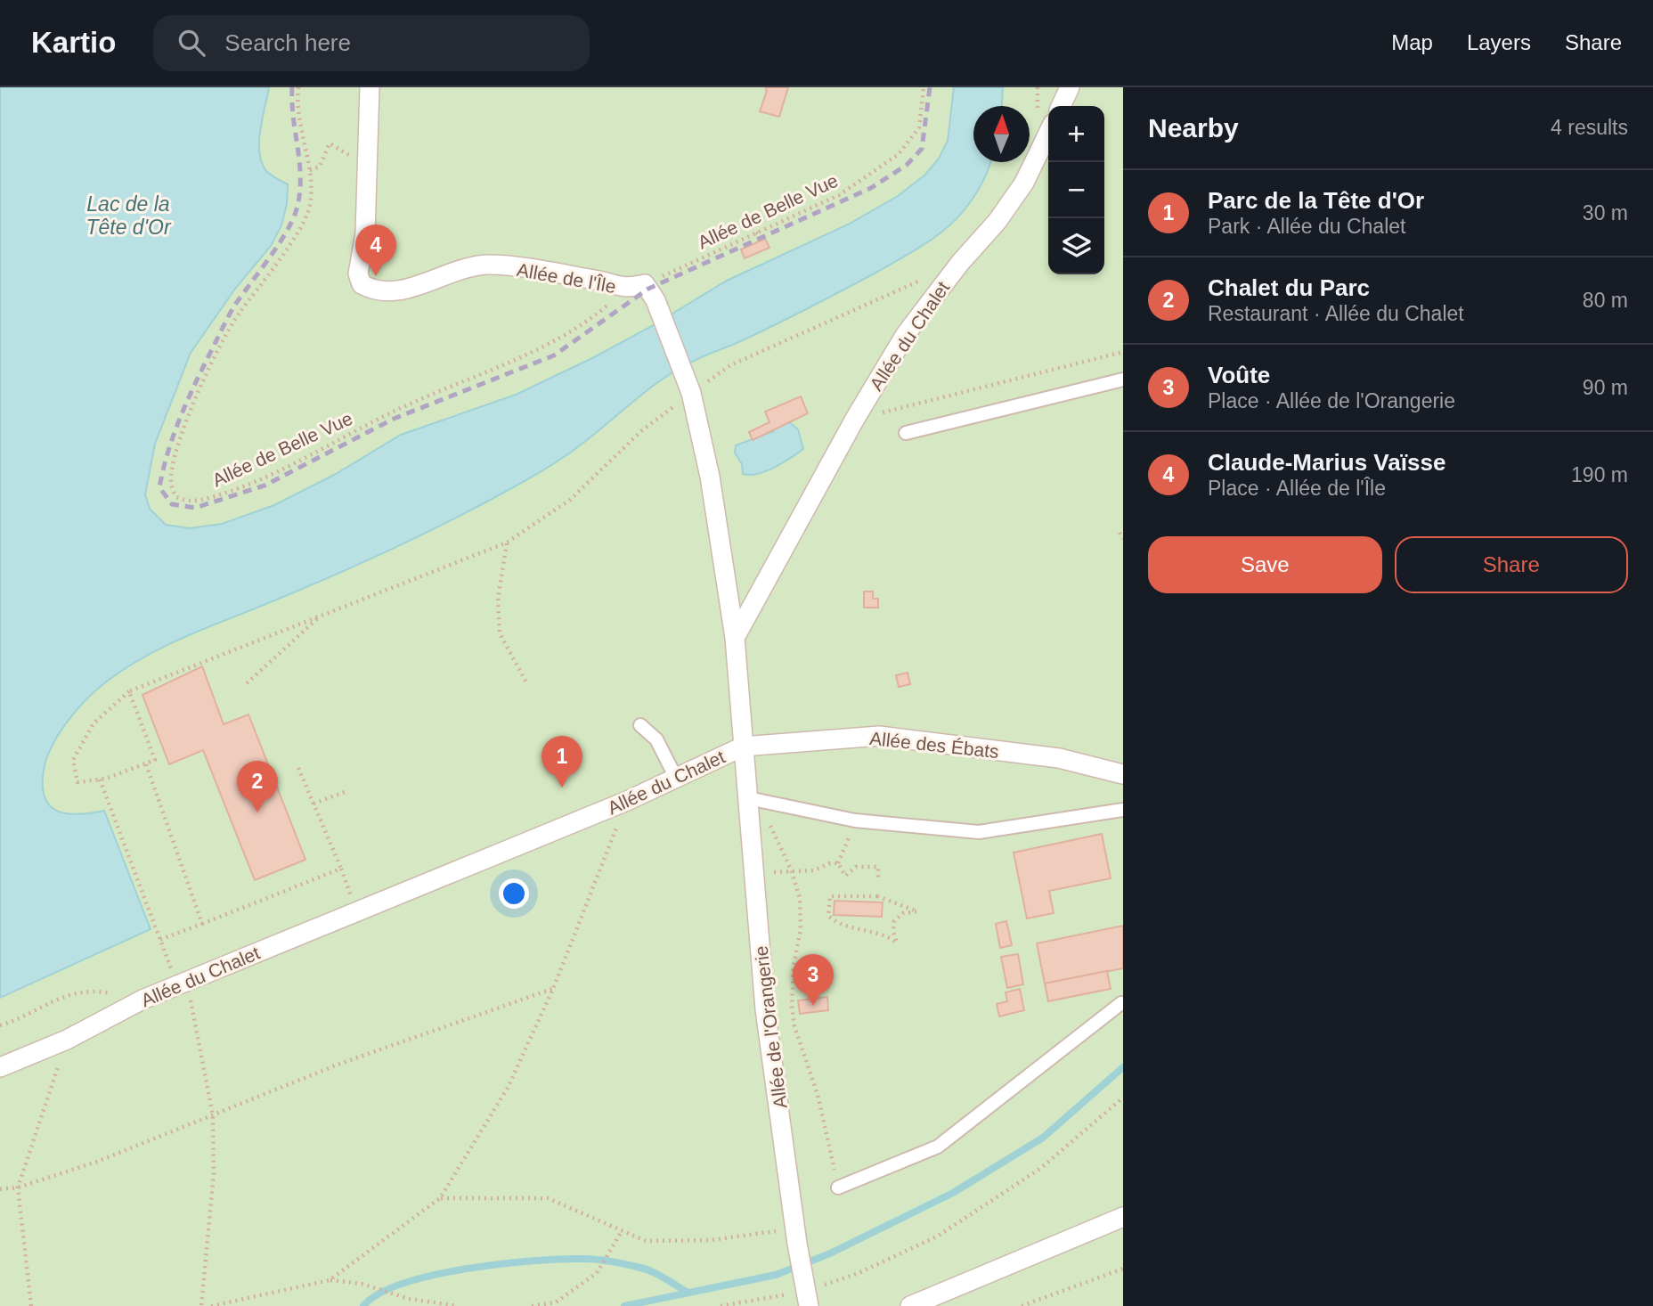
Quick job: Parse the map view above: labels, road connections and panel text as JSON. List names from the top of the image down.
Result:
{
  "streets": {
    "street": [
      "Allée de l'Île",
      "Allée du Chalet",
      "Allée des Ébats",
      "Allée de l'Orangerie"
    ],
    "path": ["Allée de Belle Vue"]
  },
  "crossings": [
    ["Allée de Belle Vue", "Allée de l'Île"],
    ["Allée du Chalet", "Allée des Ébats"],
    ["Allée du Chalet", "Allée de l'Orangerie"],
    ["Allée des Ébats", "Allée de l'Orangerie"]
  ],
  "water": ["Lac de la Tête d'Or"],
  "north": "top",
  "page": {
    "header": "Kartio",
    "search": "Search here",
    "nav": ["Map", "Layers", "Share"],
    "heading": ["Nearby", "4 results"],
    "map_buttons": ["+", "−"],
    "list": [
      {
        "mark": "1",
        "name": "Parc de la Tête d'Or",
        "note": "Park · Allée du Chalet",
        "value": "30 m"
      },
      {
        "mark": "2",
        "name": "Chalet du Parc",
        "note": "Restaurant · Allée du Chalet",
        "value": "80 m"
      },
      {
        "mark": "3",
        "name": "Voûte",
        "note": "Place · Allée de l'Orangerie",
        "value": "90 m"
      },
      {
        "mark": "4",
        "name": "Claude-Marius Vaïsse",
        "note": "Place · Allée de l'Île",
        "value": "190 m"
      }
    ],
    "pins": [
      "4",
      "1",
      "2",
      "3"
    ],
    "buttons": ["Save", "Share"]
  }
}
